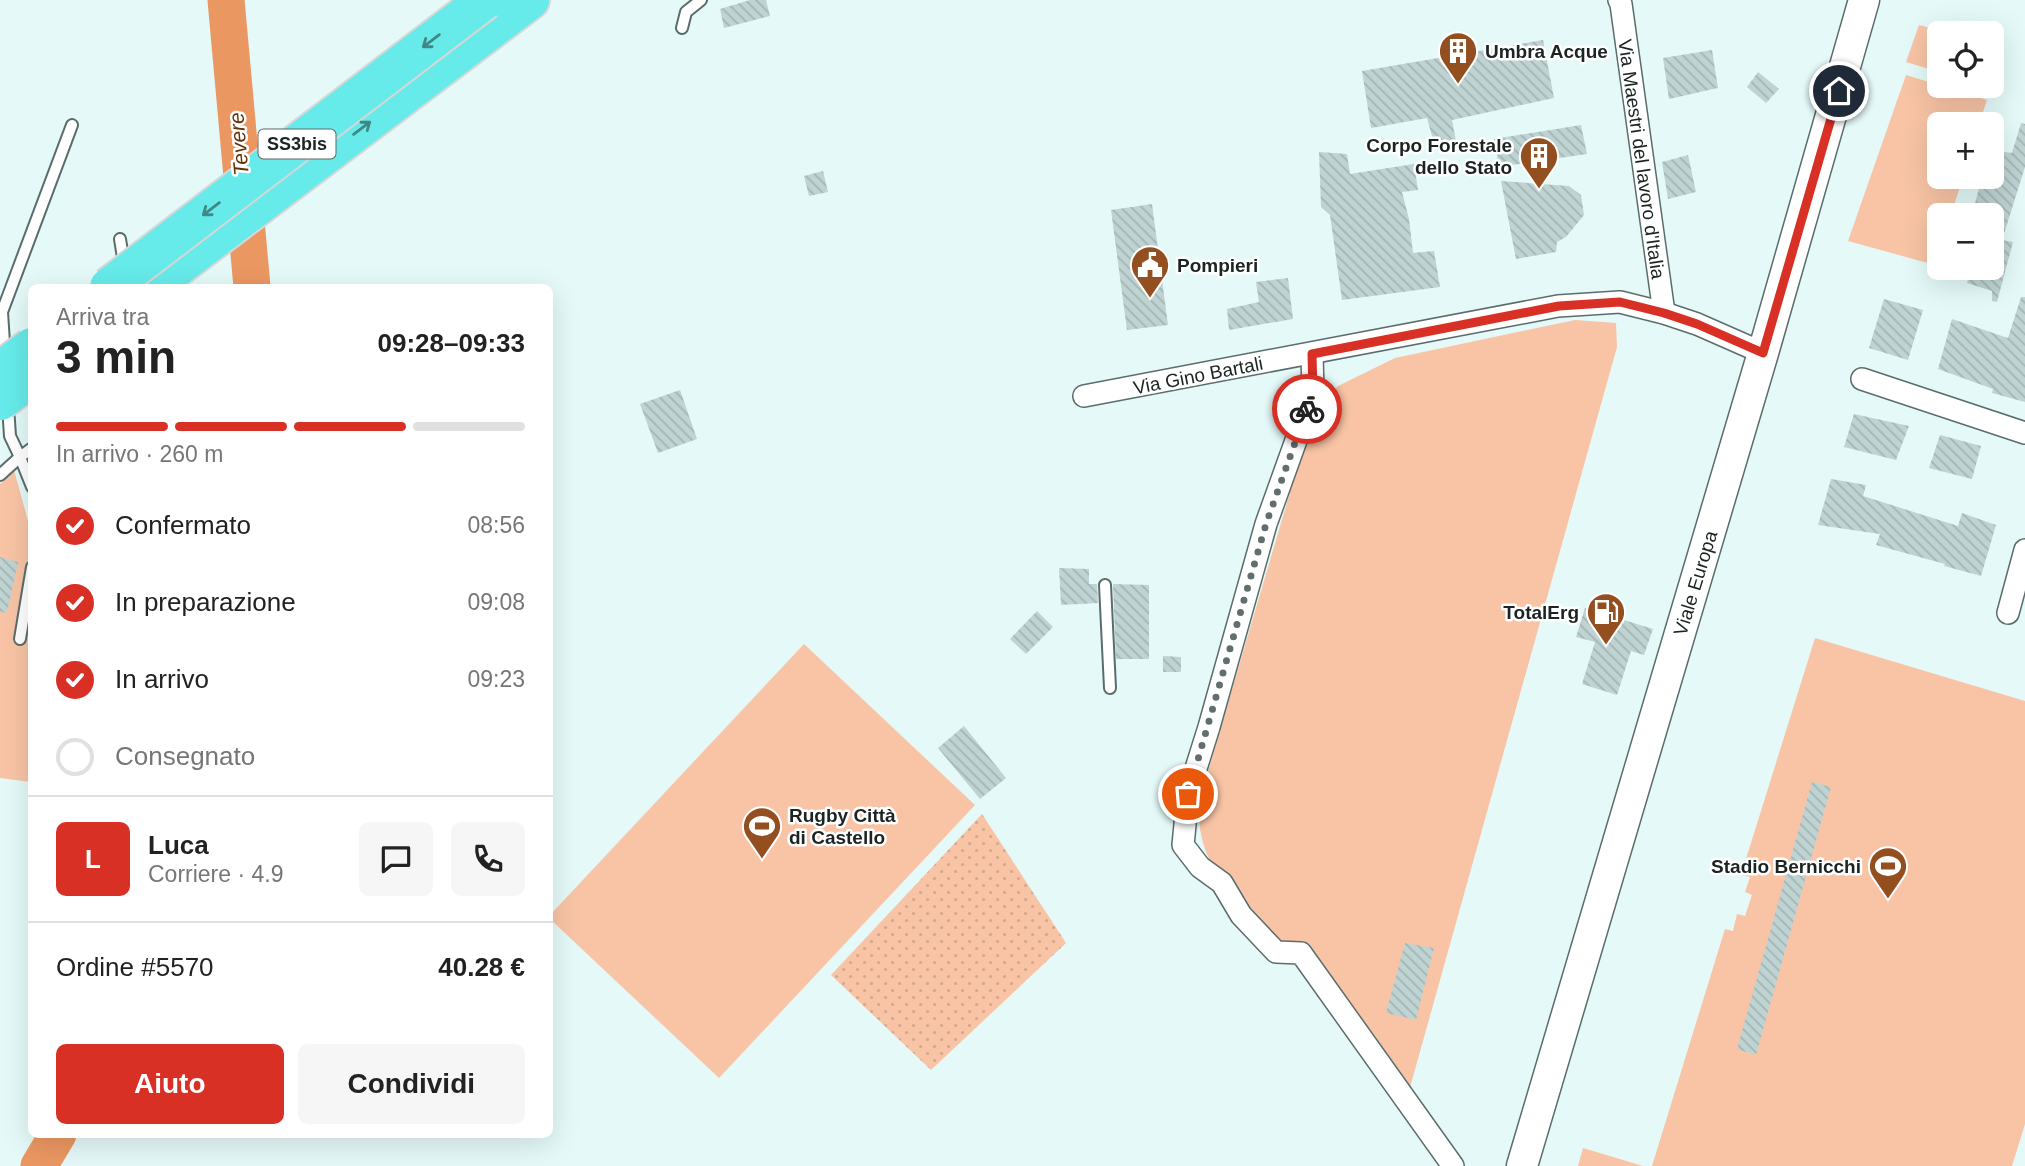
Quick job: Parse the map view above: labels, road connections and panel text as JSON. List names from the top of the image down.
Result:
{
  "streets": {
    "highway": ["SS3bis"],
    "main road": ["Viale Europa"],
    "street": ["Via Maestri del lavoro d'Italia", "Via Gino Bartali"]
  },
  "crossings": [
    ["Via Maestri del lavoro d'Italia", "Via Gino Bartali"],
    ["Via Gino Bartali", "Viale Europa"]
  ],
  "water": ["Tevere"],
  "places": {
    "building": ["Umbra Acque", "Corpo Forestale dello Stato"],
    "public building": ["Pompieri"],
    "fuel station": ["TotalErg"],
    "sports": ["Rugby Città di Castello", "Stadio Bernicchi"]
  },
  "page": {
    "map_buttons": ["+", "−"],
    "heading": ["3 min", "Arriva tra", "09:28–09:33"],
    "panel": [
      "Luca",
      "Corriere · 4.9",
      "Ordine #5570",
      "40.28 €"
    ],
    "bar": "In arrivo · 260 m",
    "list": [
      ["Confermato", "08:56"],
      ["In preparazione", "09:08"],
      ["In arrivo", "09:23"],
      "Consegnato"
    ],
    "round": "L",
    "buttons": ["Aiuto", "Condividi"]
  }
}
